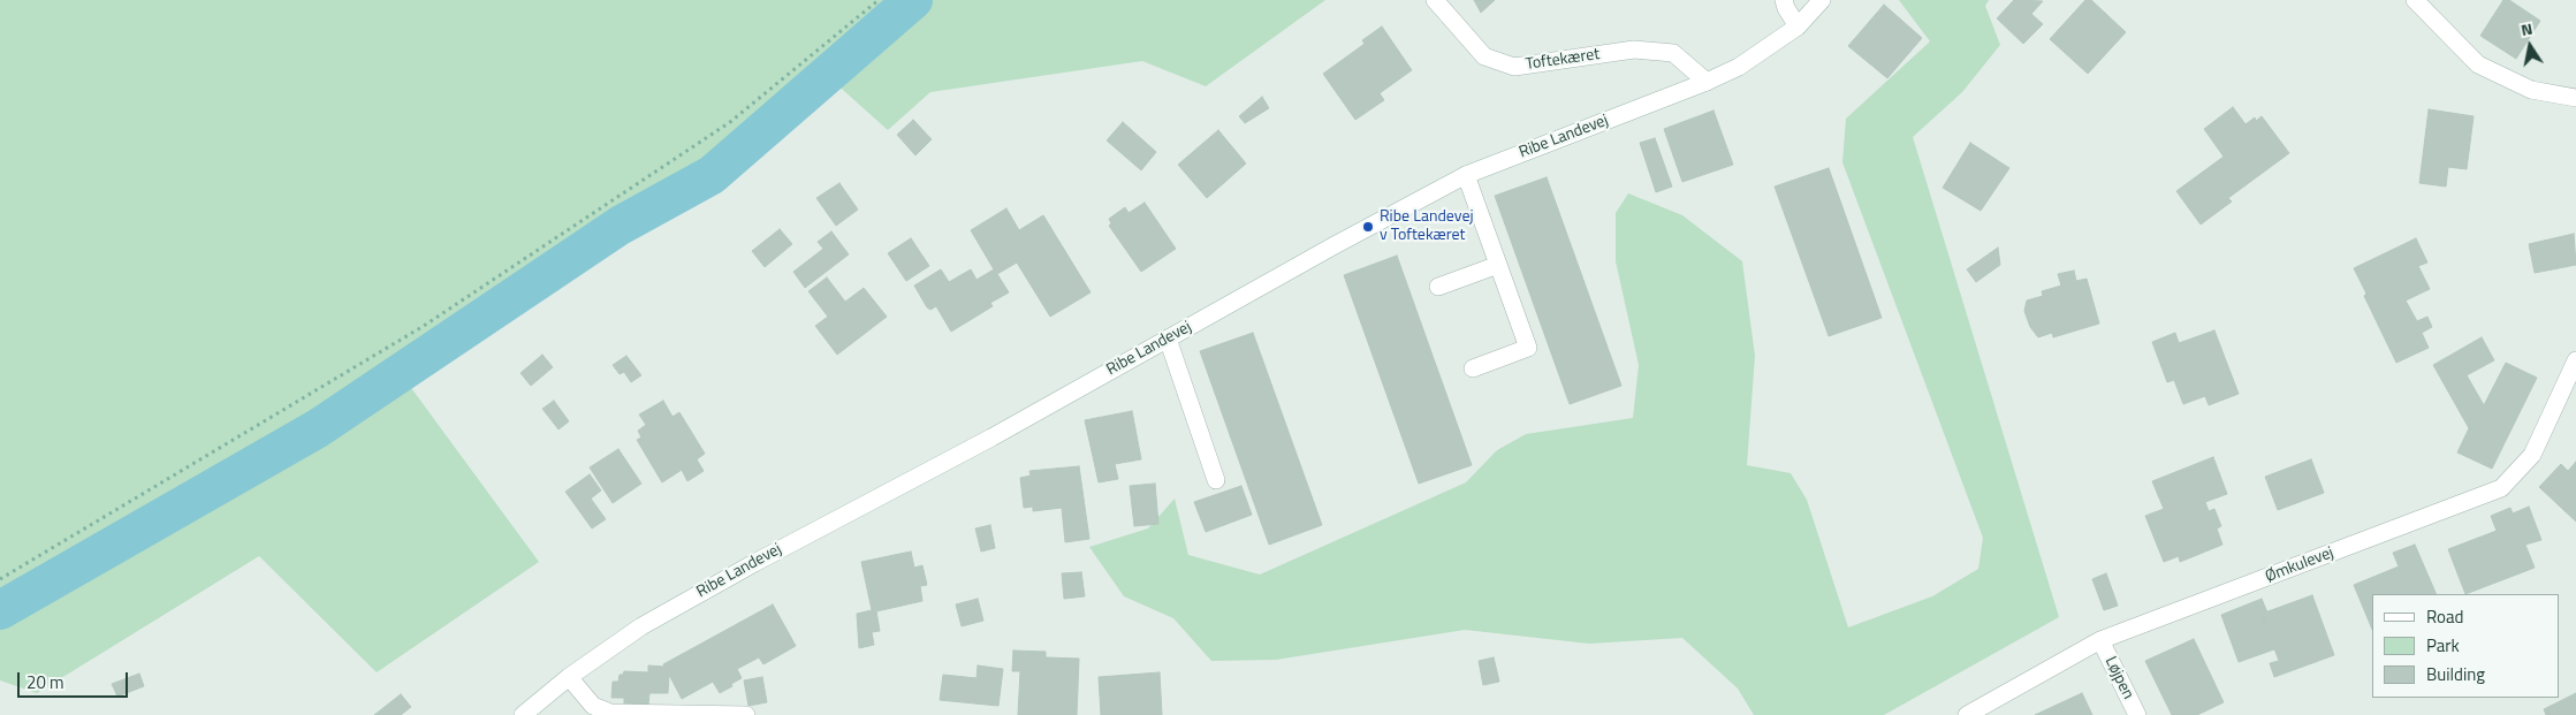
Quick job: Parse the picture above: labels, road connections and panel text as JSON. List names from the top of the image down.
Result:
{
  "streets": {
    "street": [
      "Toftekæret",
      "Ribe Landevej",
      "Ømkulevej",
      "Løjpen"
    ]
  },
  "crossings": [
    ["Toftekæret", "Ribe Landevej"],
    ["Ømkulevej", "Løjpen"]
  ],
  "places": ["Ribe Landevej v Toftekæret"],
  "legend": ["Road", "Park", "Building"],
  "scale_bar": "20 m",
  "north": "top"
}
